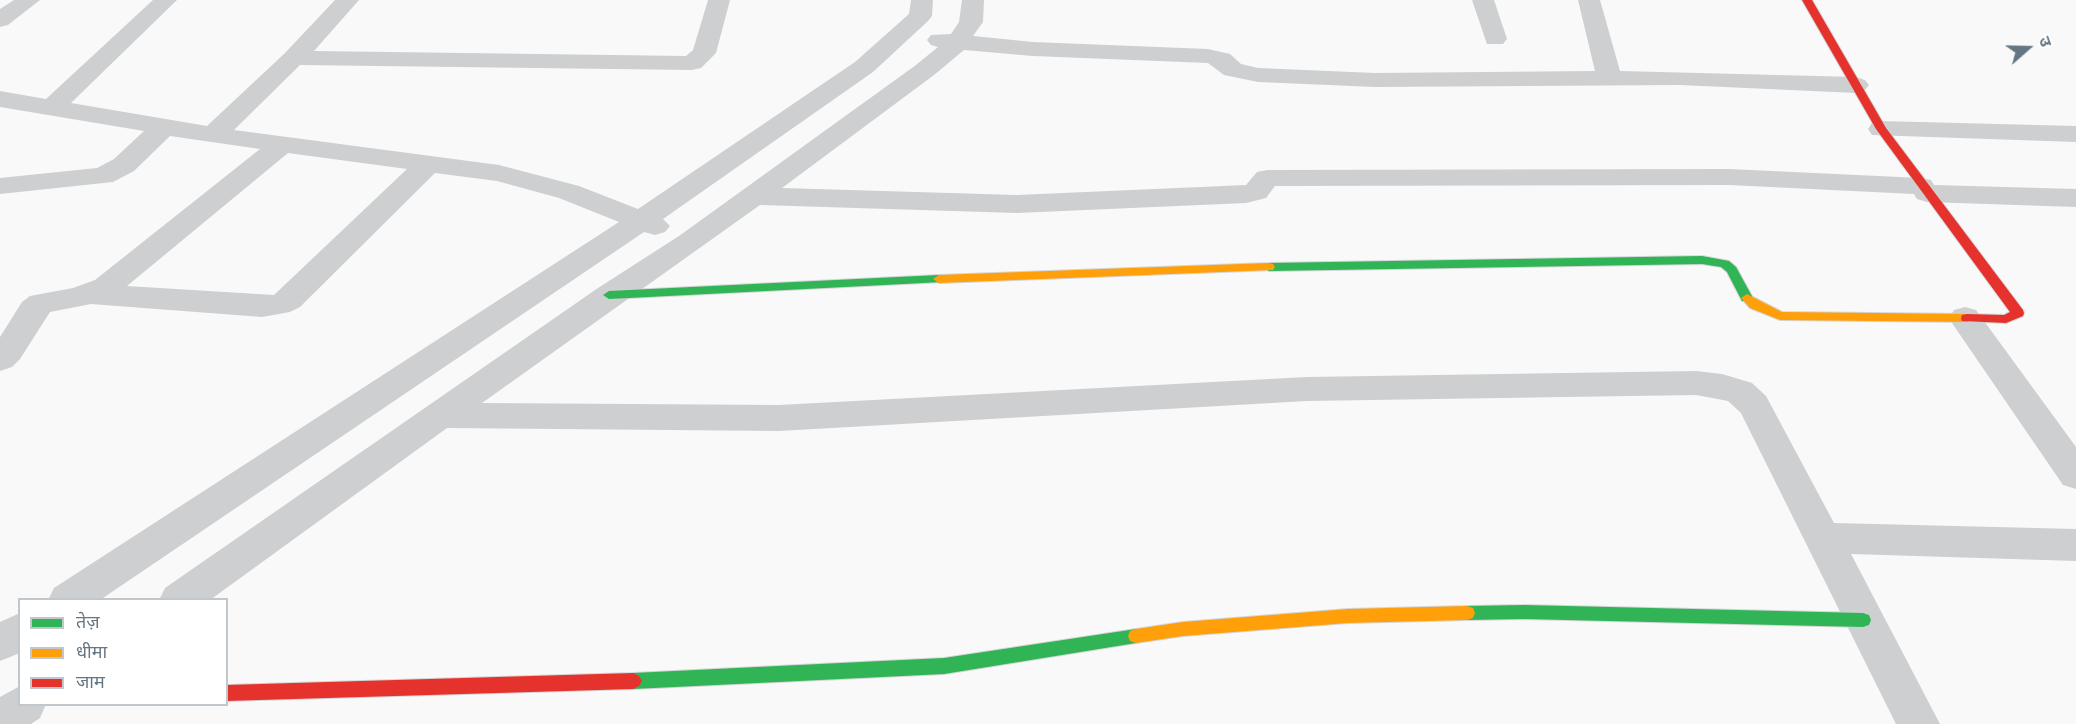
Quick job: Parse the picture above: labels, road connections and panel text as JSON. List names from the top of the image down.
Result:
{
  "legend": ["तेज़", "धीमा", "जाम"],
  "north": "right"
}
